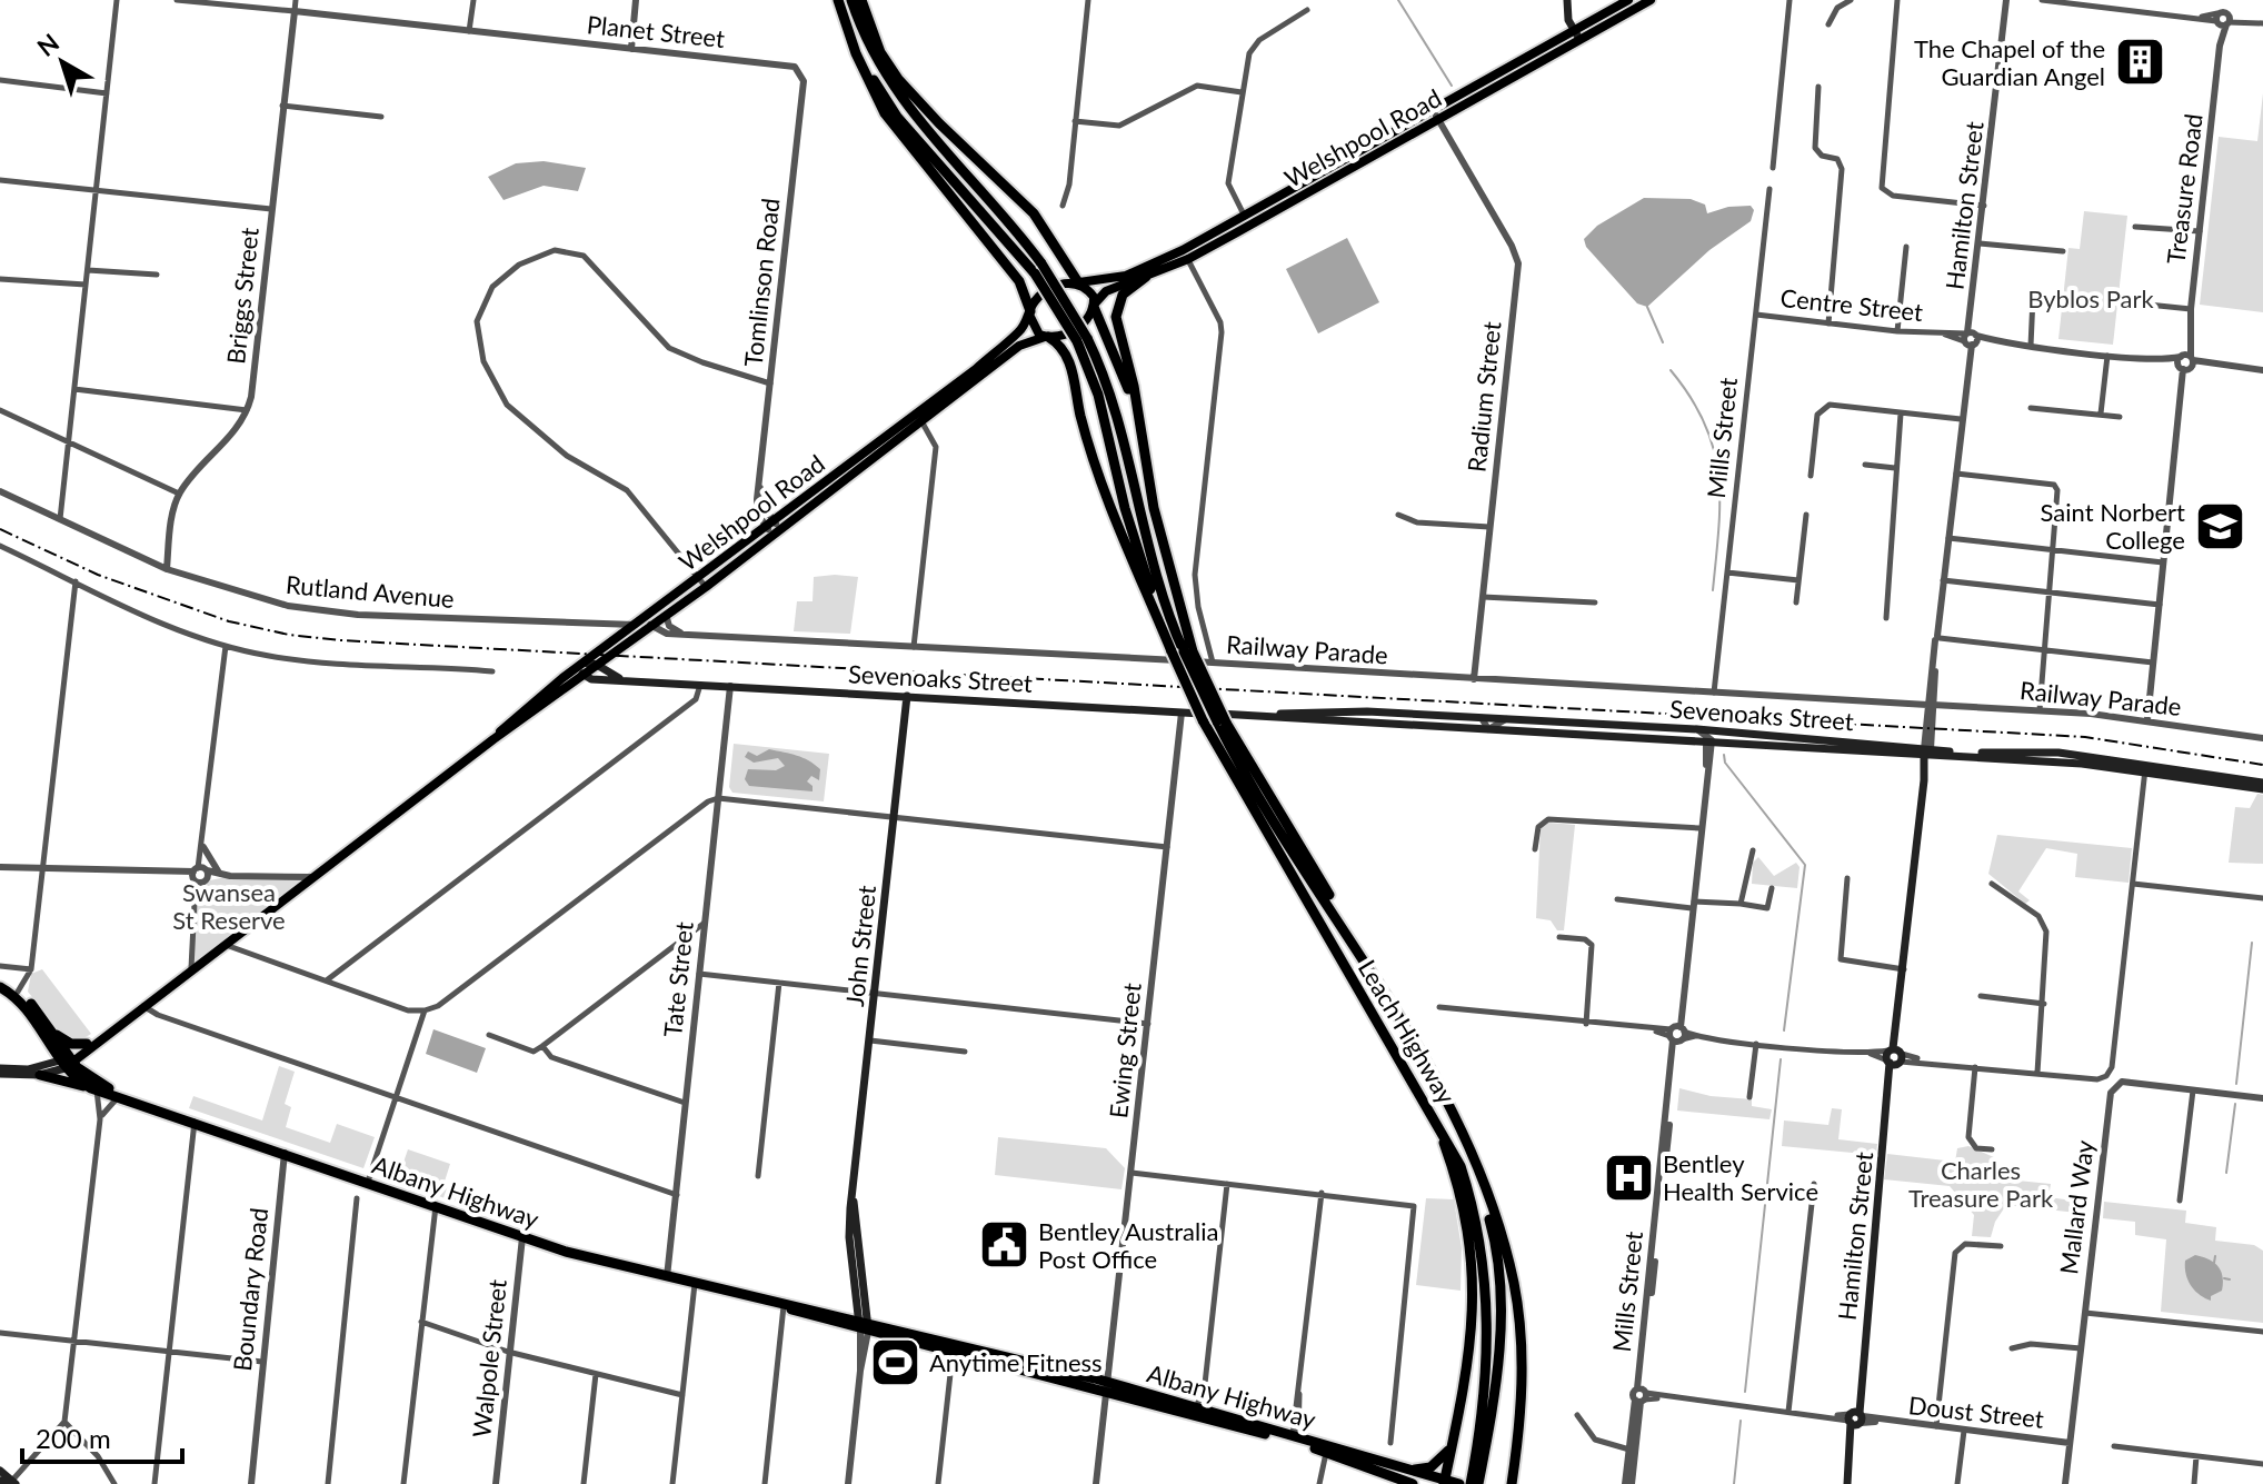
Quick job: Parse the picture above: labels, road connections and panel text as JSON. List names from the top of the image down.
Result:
{
  "streets": {
    "highway": ["Leach Highway", "Albany Highway"],
    "main road": [
      "Welshpool Road",
      "Hamilton Street",
      "Sevenoaks Street",
      "John Street"
    ],
    "street": [
      "Planet Street",
      "Treasure Road",
      "Tomlinson Road",
      "Briggs Street",
      "Centre Street",
      "Radium Street",
      "Mills Street",
      "Rutland Avenue",
      "Railway Parade",
      "Tate Street",
      "Ewing Street",
      "Mallard Way",
      "Boundary Road",
      "Walpole Street",
      "Doust Street"
    ]
  },
  "crossings": [
    ["Planet Street", "Tomlinson Road"],
    ["Planet Street", "Briggs Street"],
    ["Welshpool Road", "Tomlinson Road"],
    ["Welshpool Road", "Radium Street"],
    ["Welshpool Road", "Rutland Avenue"],
    ["Welshpool Road", "Railway Parade"],
    ["Welshpool Road", "Sevenoaks Street"],
    ["Treasure Road", "Centre Street"],
    ["Treasure Road", "Railway Parade"],
    ["Hamilton Street", "Centre Street"],
    ["Hamilton Street", "Railway Parade"],
    ["Hamilton Street", "Sevenoaks Street"],
    ["Hamilton Street", "Doust Street"],
    ["Centre Street", "Mills Street"],
    ["Radium Street", "Railway Parade"],
    ["Mills Street", "Railway Parade"],
    ["Mills Street", "Sevenoaks Street"],
    ["Mills Street", "Doust Street"],
    ["Sevenoaks Street", "John Street"],
    ["Sevenoaks Street", "Tate Street"],
    ["Sevenoaks Street", "Ewing Street"],
    ["John Street", "Albany Highway"],
    ["Tate Street", "Albany Highway"],
    ["Ewing Street", "Albany Highway"],
    ["Albany Highway", "Boundary Road"],
    ["Albany Highway", "Walpole Street"],
    ["Mallard Way", "Doust Street"]
  ],
  "parks": ["Byblos Park", "Swansea St Reserve", "Charles Treasure Park"],
  "places": {
    "building": ["The Chapel of the Guardian Angel"],
    "school or university": ["Saint Norbert College"],
    "hospital": ["Bentley Health Service"],
    "public building": ["Bentley Australia Post Office"],
    "sports": ["Anytime Fitness"]
  },
  "scale_bar": "200 m",
  "north": "top left"
}
